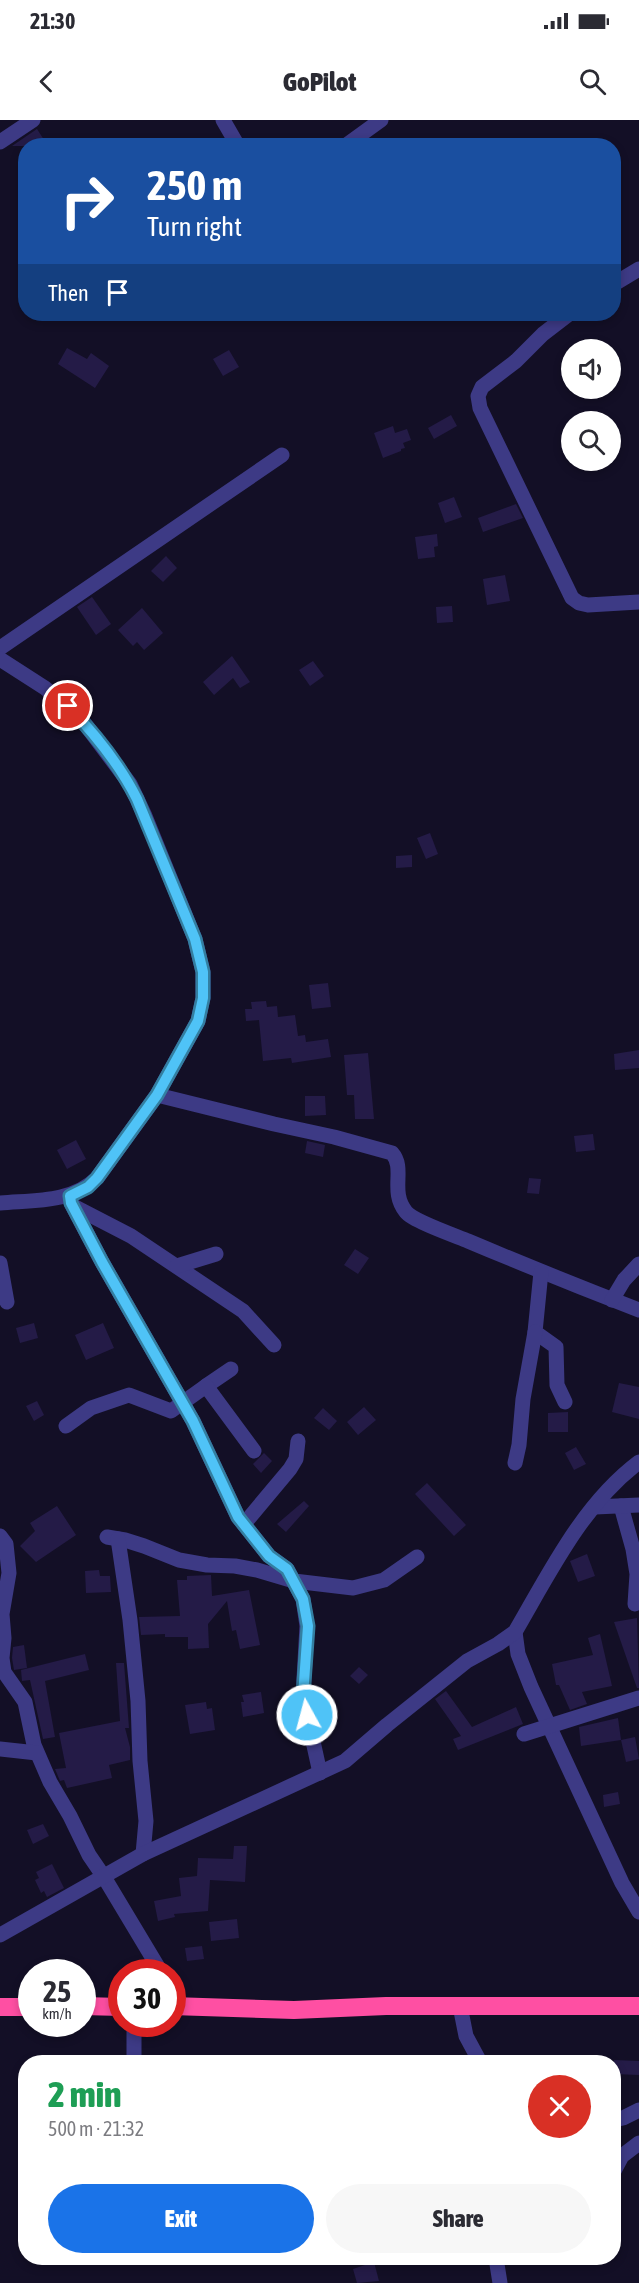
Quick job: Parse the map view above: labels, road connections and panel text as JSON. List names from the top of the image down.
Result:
{
  "page": {
    "status": "21:30",
    "header": "GoPilot",
    "turn": ["250 m", "Turn right"],
    "then": "Then",
    "speed": "25 km/h",
    "limit": "30",
    "heading": ["2 min", "500 m · 21:32"],
    "buttons": ["Exit", "Share"]
  }
}
